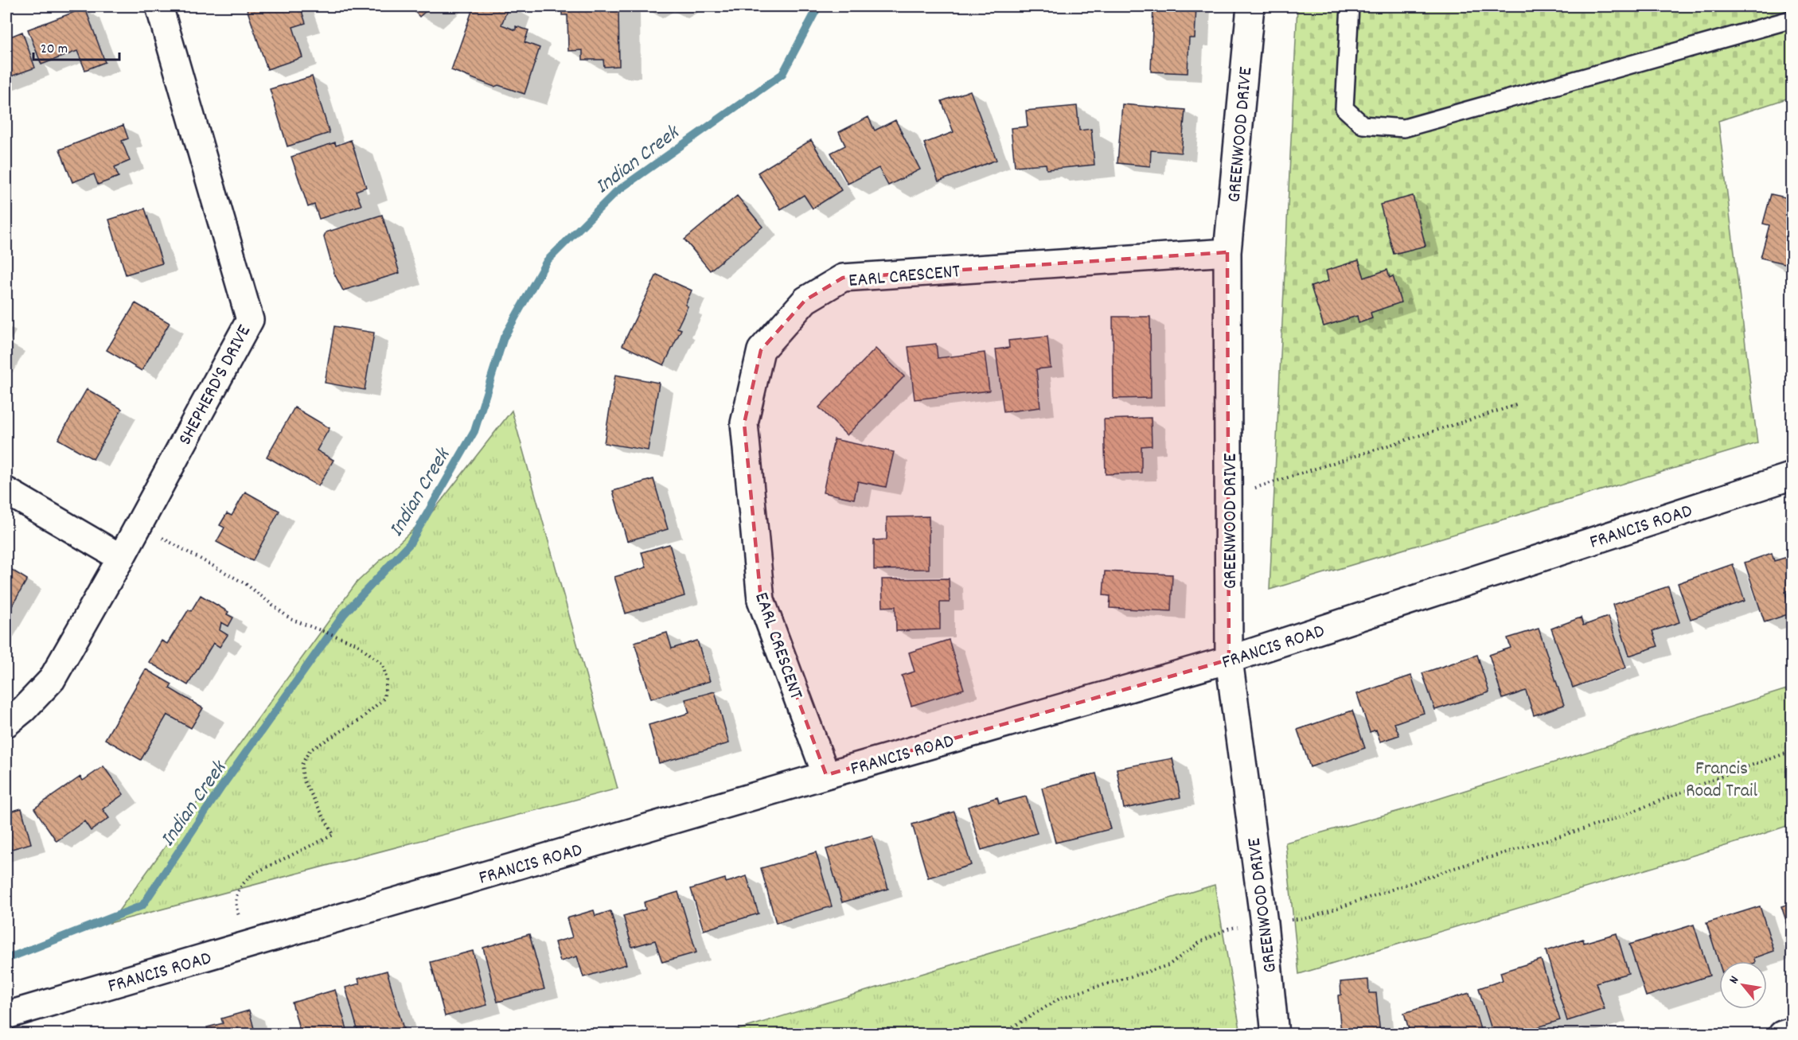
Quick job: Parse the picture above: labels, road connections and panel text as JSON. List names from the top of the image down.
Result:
{
  "streets": {
    "street": [
      "GREENWOOD DRIVE",
      "EARL CRESCENT",
      "SHEPHERD'S DRIVE",
      "FRANCIS ROAD"
    ]
  },
  "crossings": [
    ["GREENWOOD DRIVE", "EARL CRESCENT"],
    ["GREENWOOD DRIVE", "FRANCIS ROAD"],
    ["EARL CRESCENT", "FRANCIS ROAD"]
  ],
  "water": ["Indian Creek"],
  "parks": ["Francis Road Trail"],
  "scale_bar": "20 m",
  "north": "top left"
}
